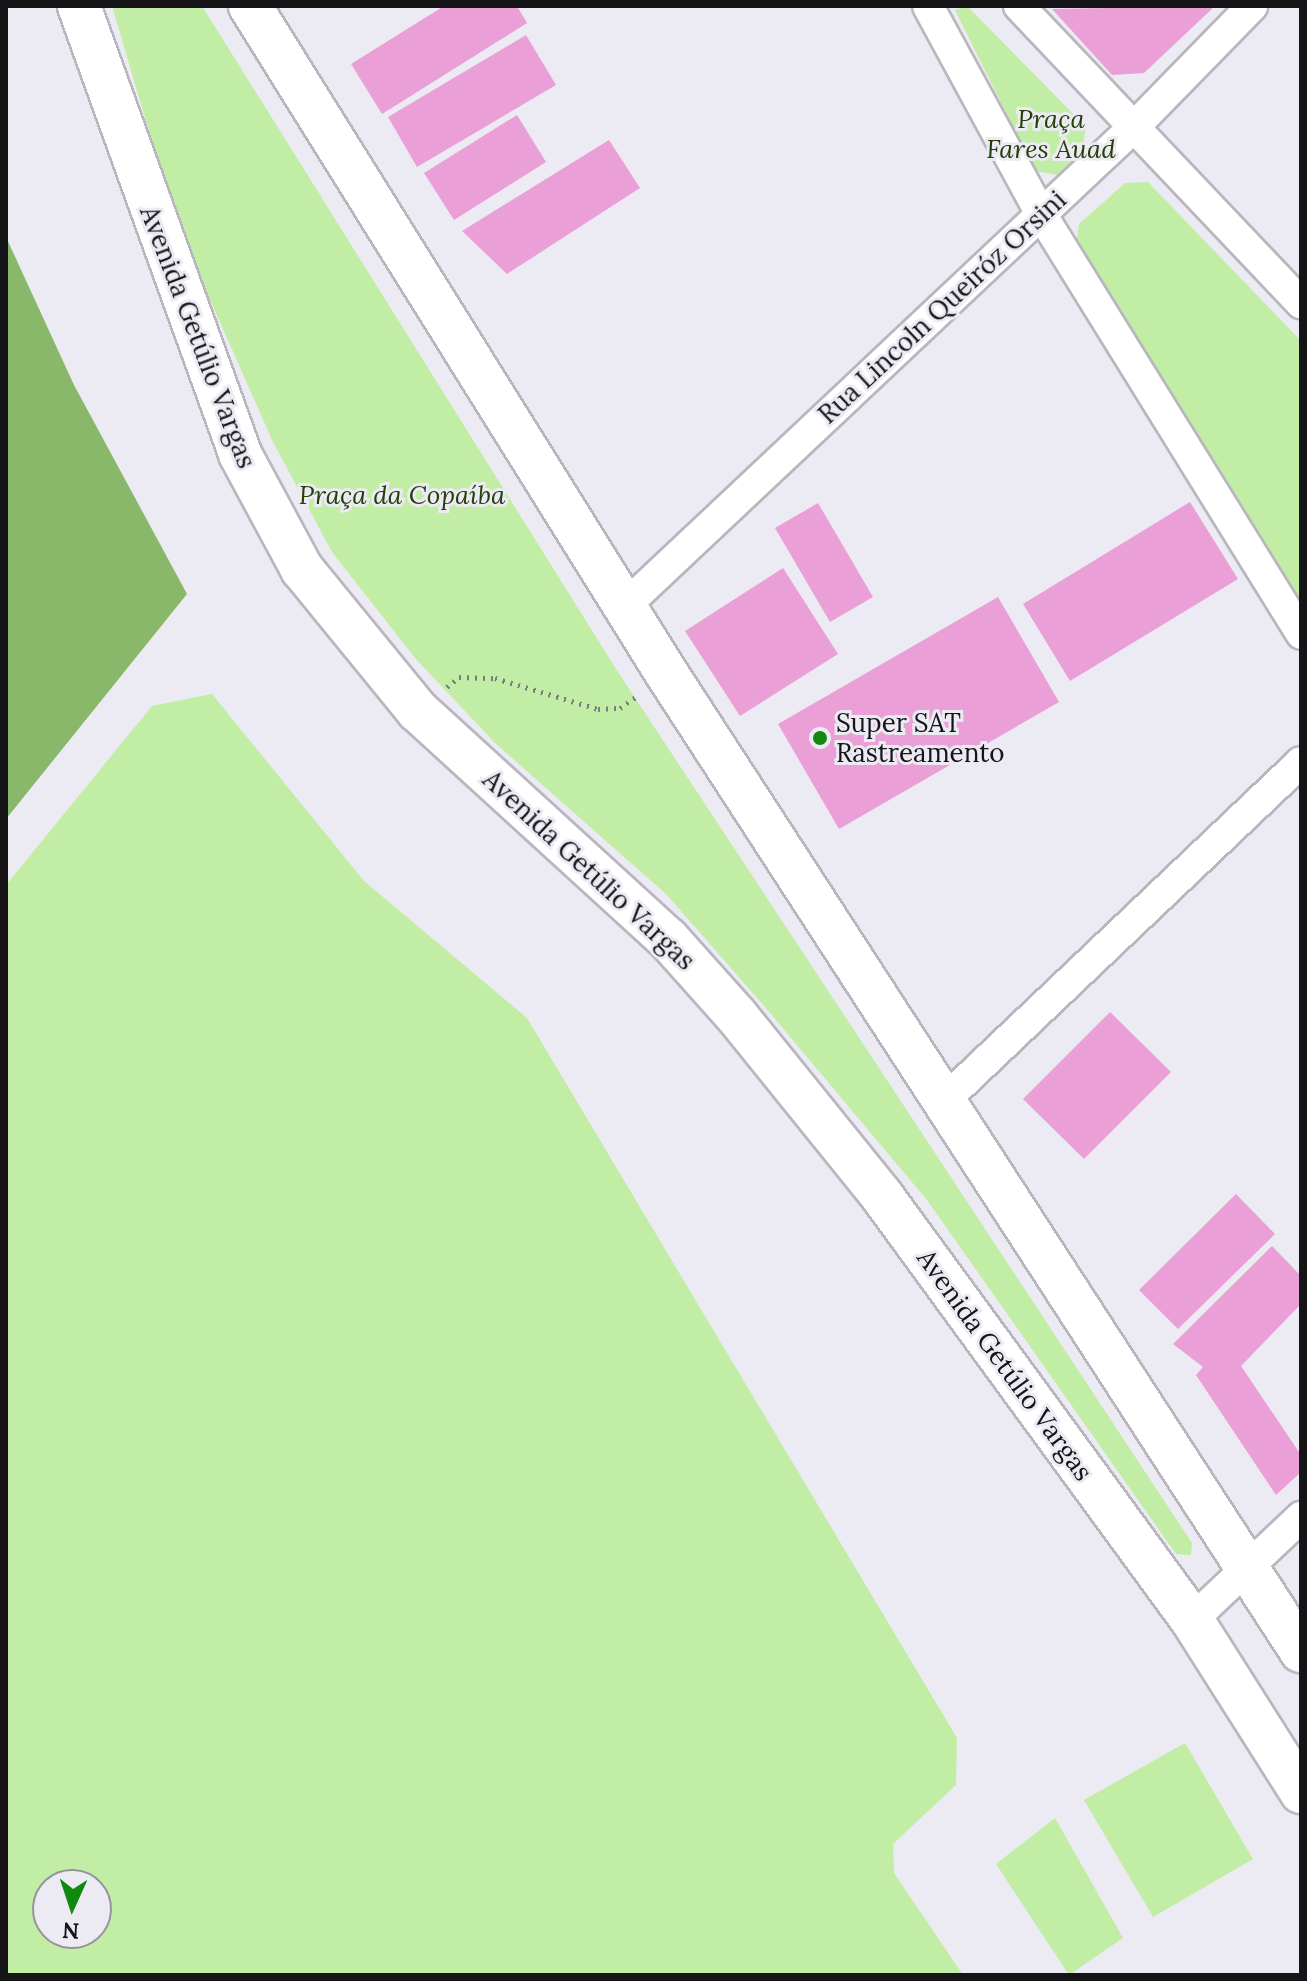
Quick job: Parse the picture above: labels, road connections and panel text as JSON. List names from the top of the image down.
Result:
{
  "streets": {
    "main road": ["Avenida Getúlio Vargas"],
    "street": ["Rua Lincoln Queiróz Orsini"]
  },
  "parks": ["Praça Fares Auad", "Praça da Copaíba"],
  "places": ["Super SAT Rastreamento"],
  "north": "bottom"
}
